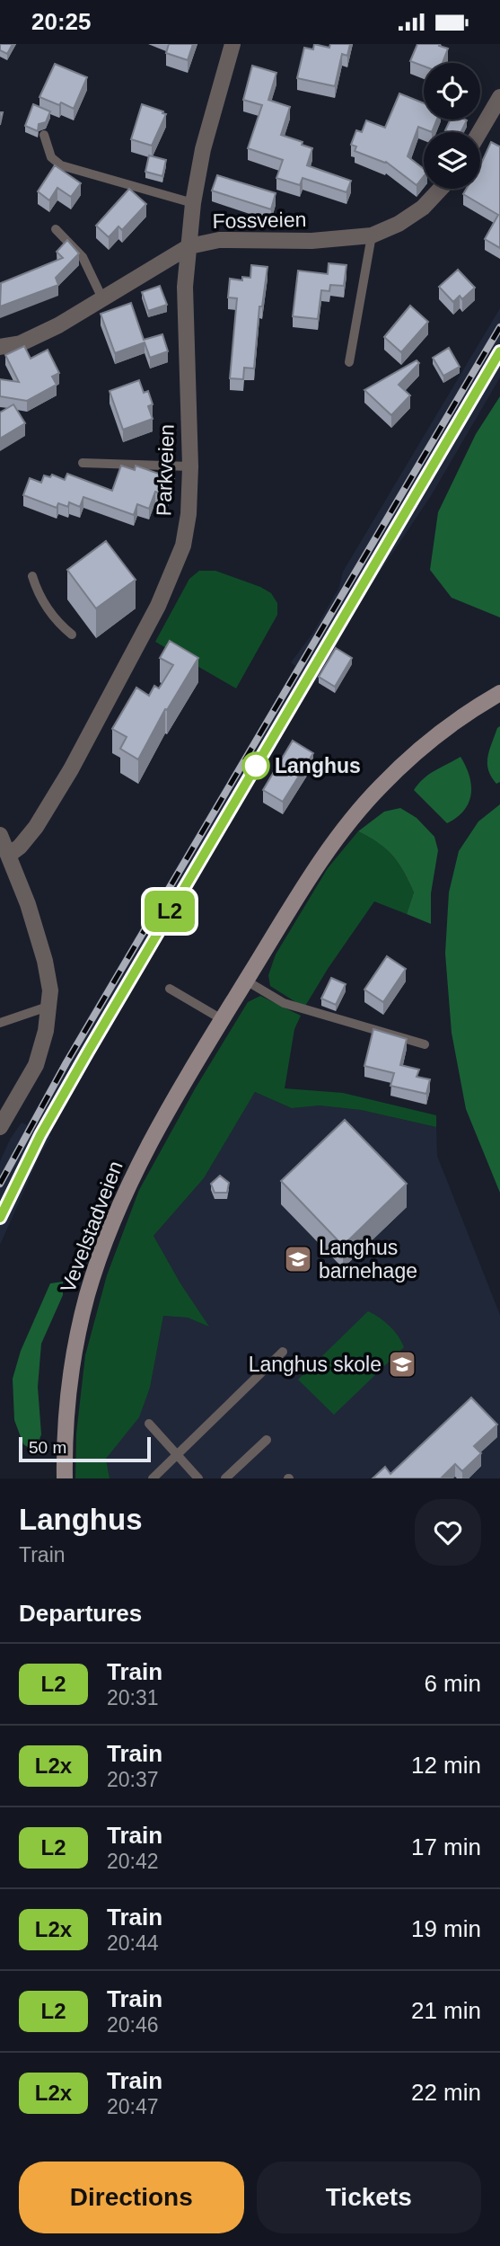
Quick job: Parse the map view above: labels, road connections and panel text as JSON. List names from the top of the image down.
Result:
{
  "streets": {
    "main road": ["Vevelstadveien"],
    "street": ["Fossveien", "Parkveien"]
  },
  "crossings": [
    ["Fossveien", "Parkveien"]
  ],
  "places": {
    "other": ["Langhus"],
    "school or university": ["Langhus barnehage", "Langhus skole"]
  },
  "scale_bar": "50 m",
  "page": {
    "status": "20:25",
    "on_map": "L2",
    "scale": "50 m",
    "heading": [
      ["Langhus", "Train"],
      "Departures"
    ],
    "list": [
      {
        "mark": "L2",
        "name": "Train",
        "note": "20:31",
        "value": "6 min"
      },
      {
        "mark": "L2x",
        "name": "Train",
        "note": "20:37",
        "value": "12 min"
      },
      {
        "mark": "L2",
        "name": "Train",
        "note": "20:42",
        "value": "17 min"
      },
      {
        "mark": "L2x",
        "name": "Train",
        "note": "20:44",
        "value": "19 min"
      },
      {
        "mark": "L2",
        "name": "Train",
        "note": "20:46",
        "value": "21 min"
      },
      {
        "mark": "L2x",
        "name": "Train",
        "note": "20:47",
        "value": "22 min"
      }
    ],
    "buttons": ["Directions", "Tickets"]
  }
}
